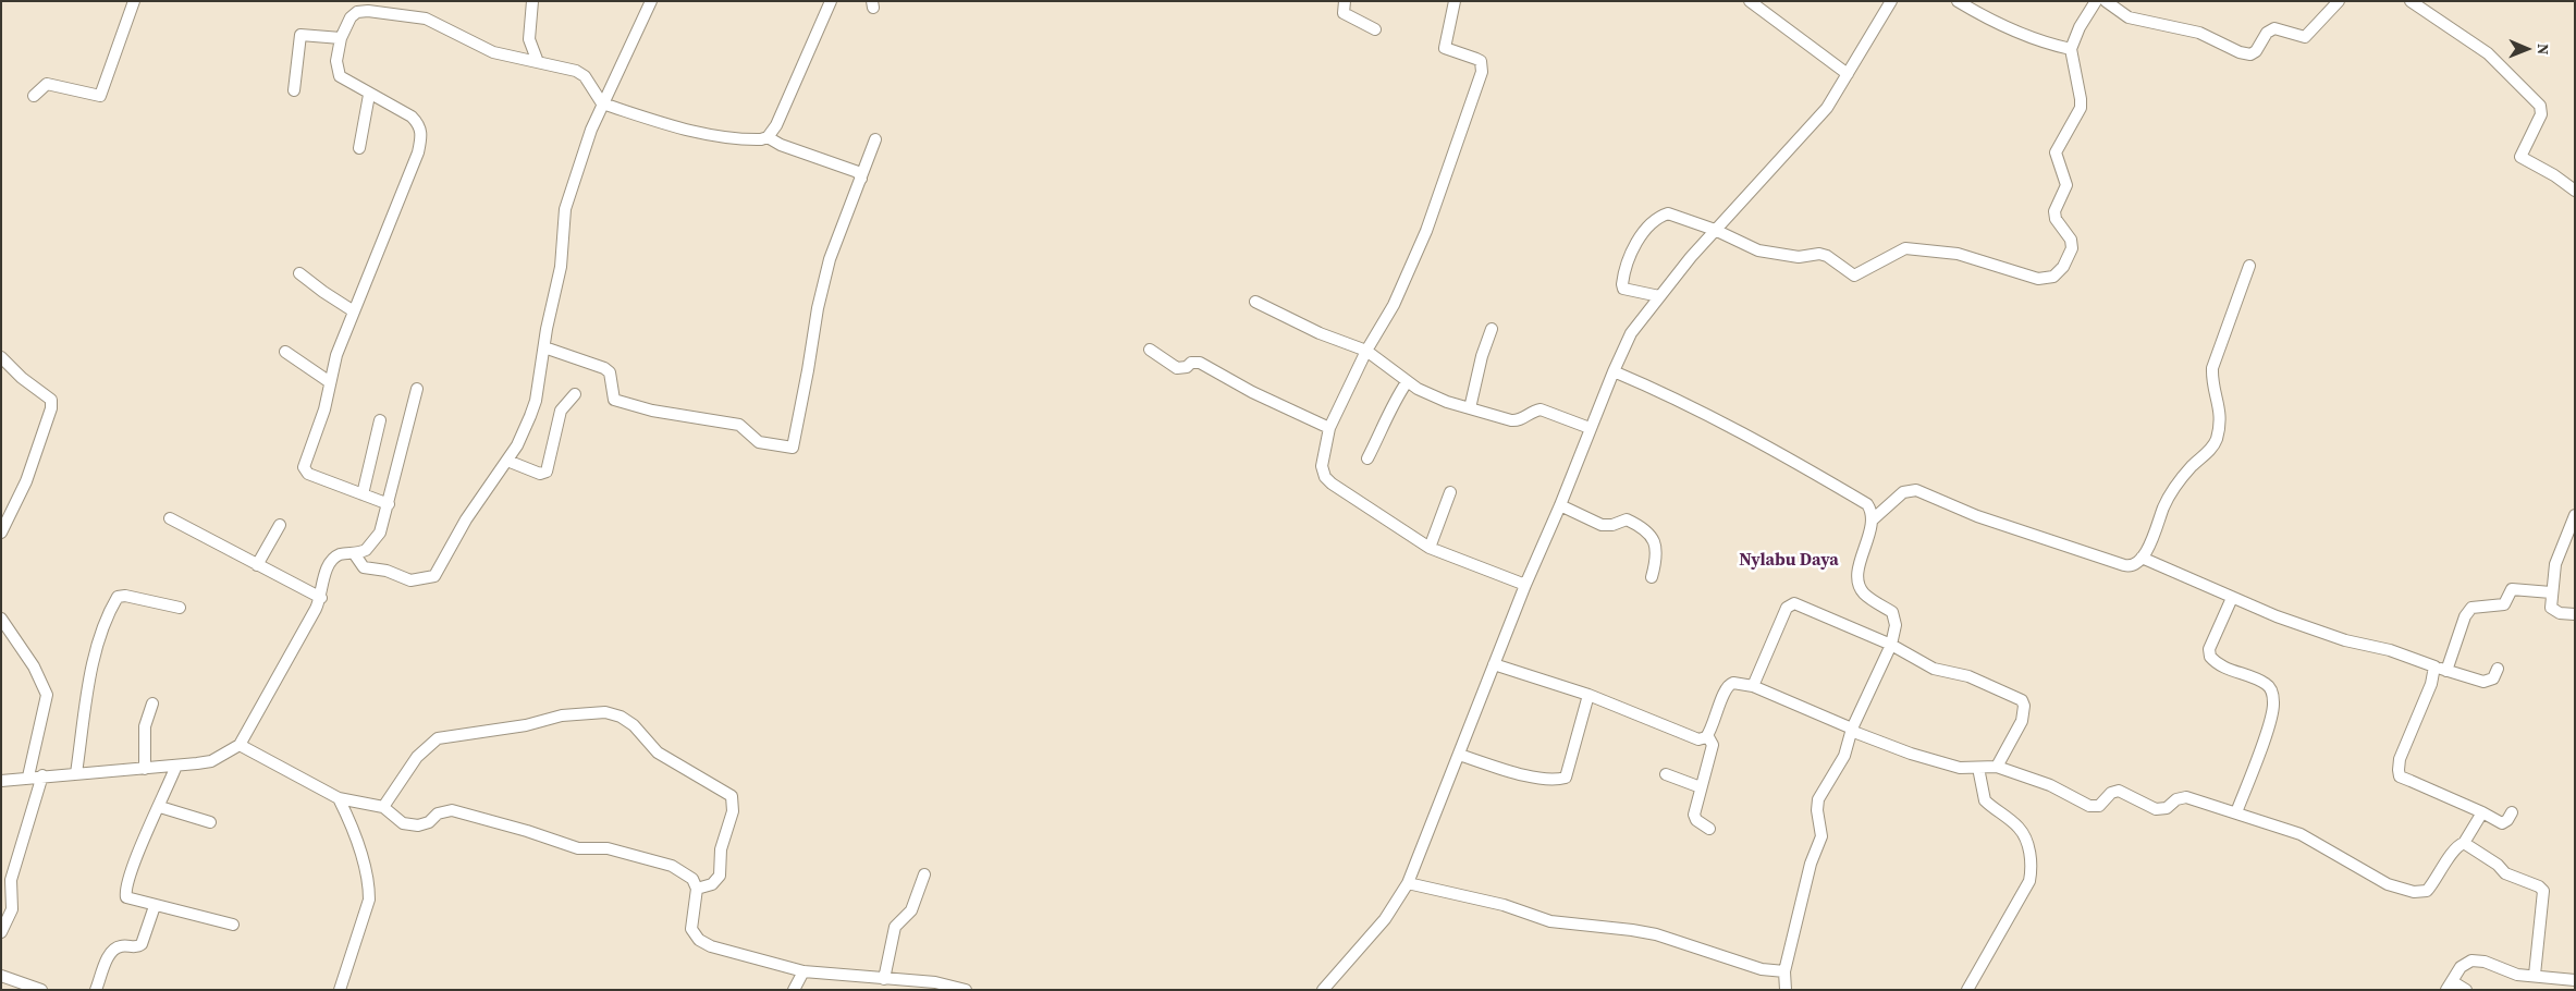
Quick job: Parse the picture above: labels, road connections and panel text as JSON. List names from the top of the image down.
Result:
{
  "districts": ["Nylabu Daya"],
  "north": "right"
}
